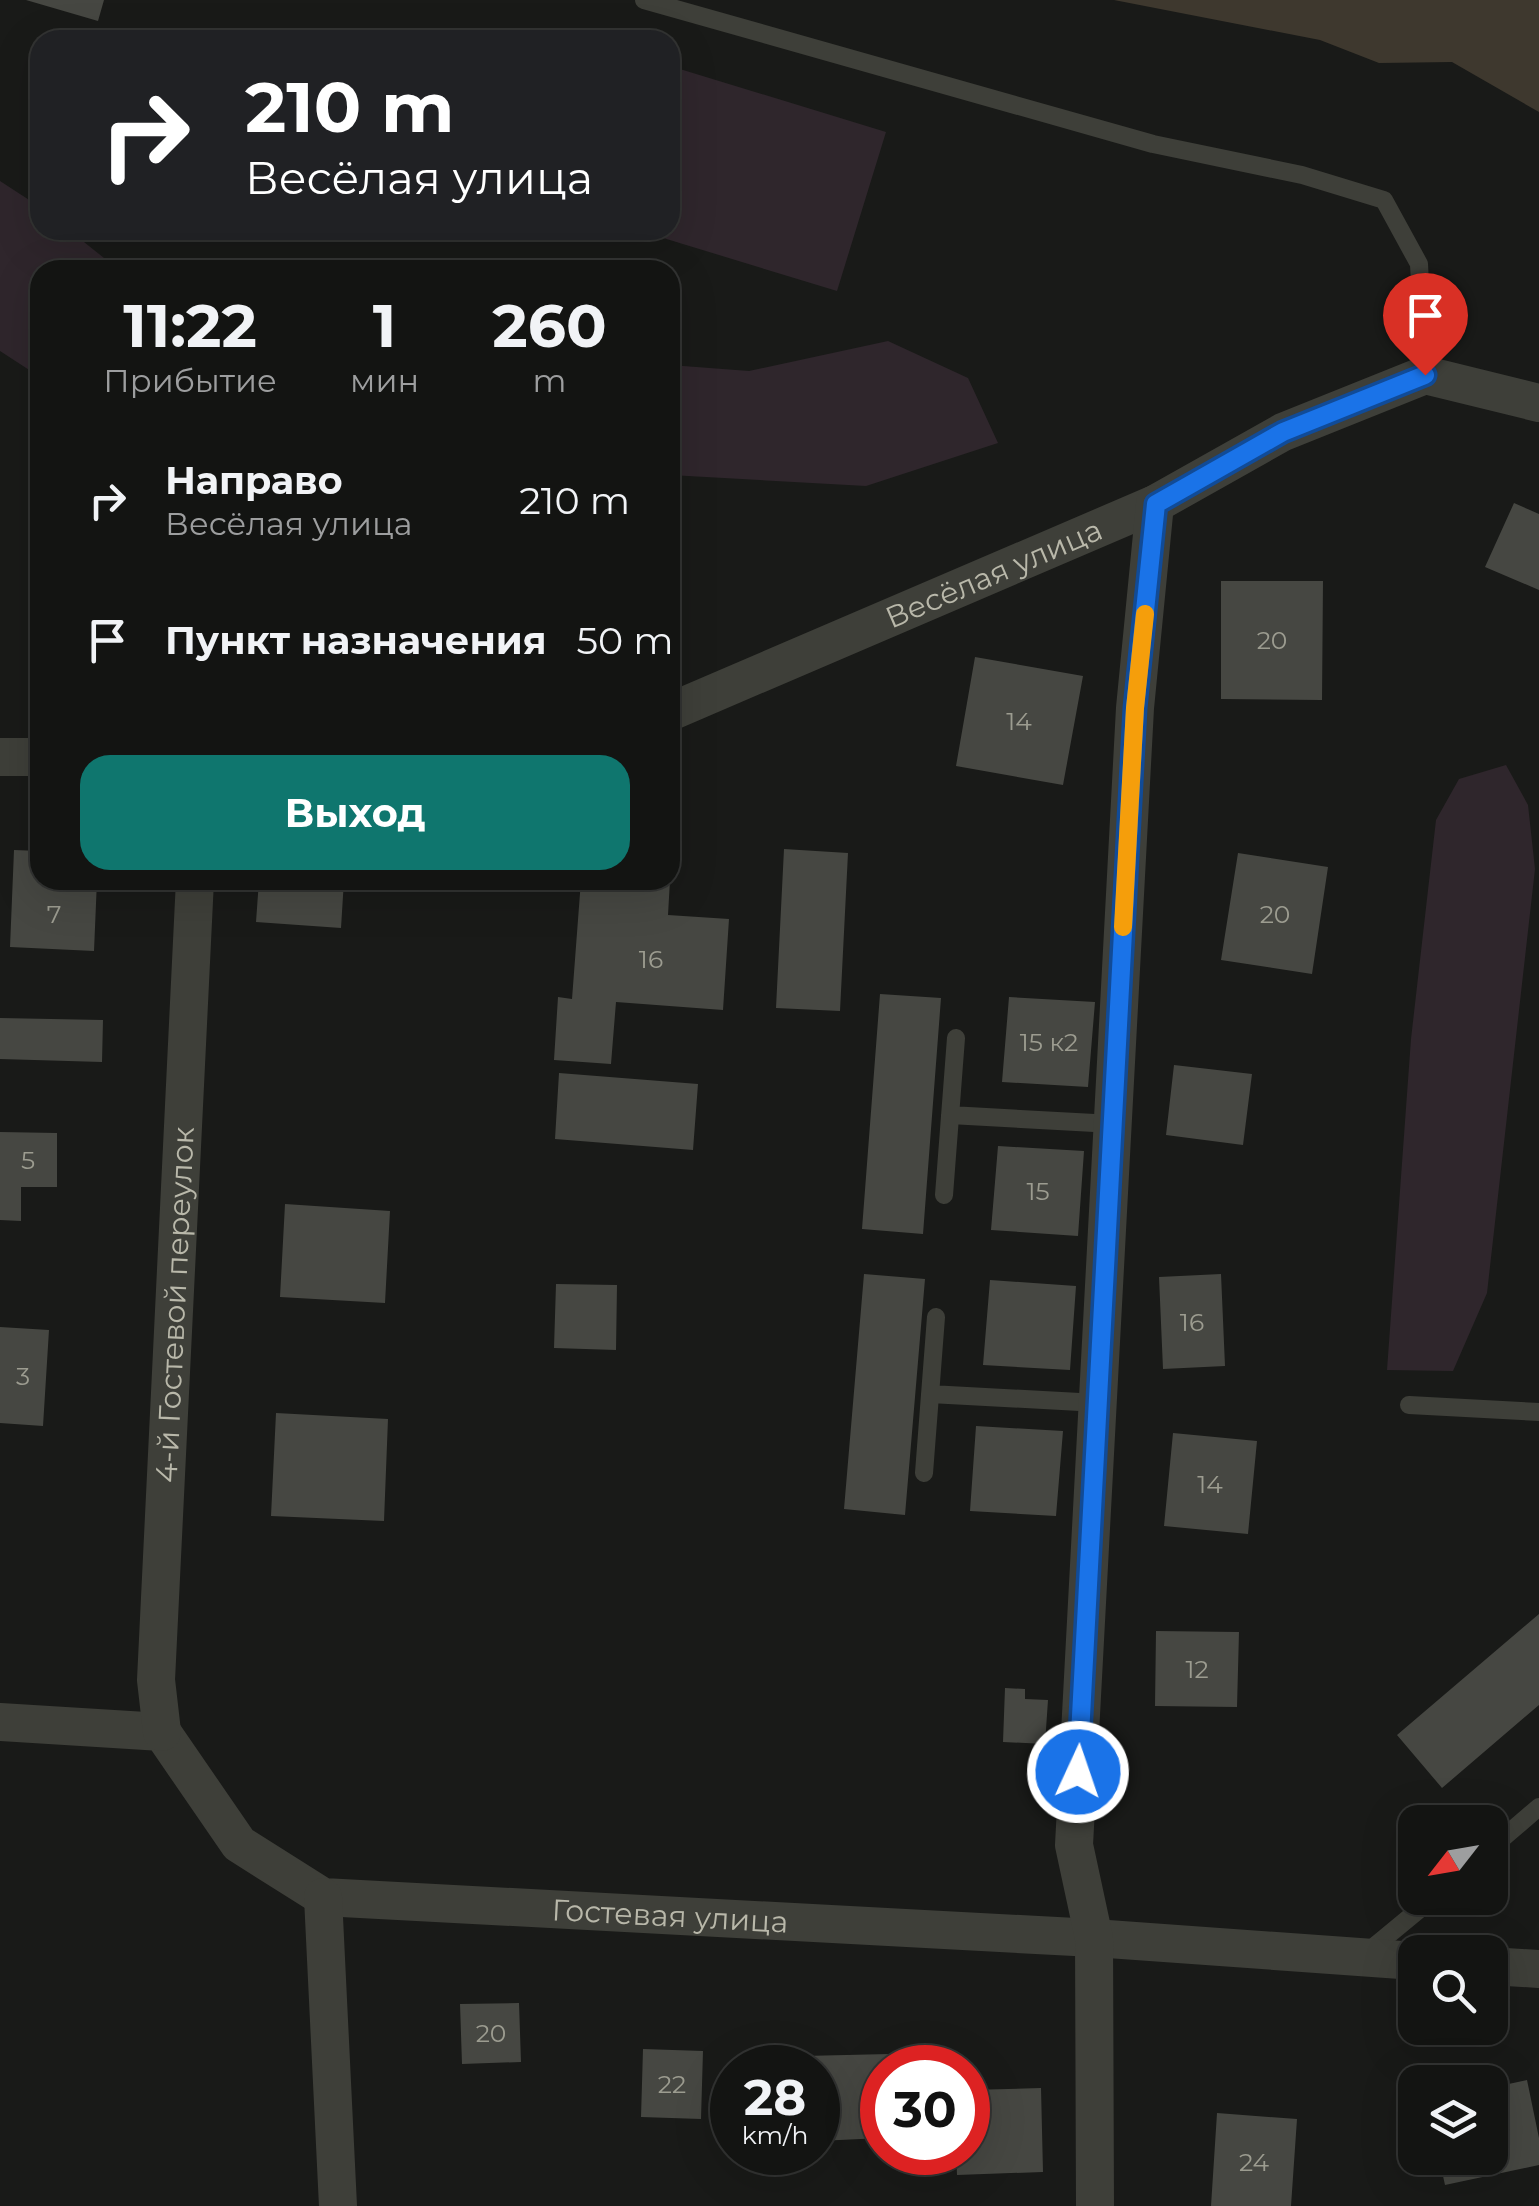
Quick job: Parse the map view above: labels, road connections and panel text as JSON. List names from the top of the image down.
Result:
{
  "streets": {
    "street": ["Весёлая улица", "4-й Гостевой переулок", "Гостевая улица"]
  },
  "crossings": [
    ["4-й Гостевой переулок", "Гостевая улица"]
  ],
  "house_numbers": [
    "20",
    "14",
    "7",
    "20",
    "16",
    "15 к2",
    "5",
    "15",
    "16",
    "3",
    "14",
    "12",
    "20",
    "22",
    "24"
  ],
  "north": "bottom left",
  "page": {
    "turn": ["210 m", "Весёлая улица"],
    "eta": [
      "11:22",
      "Прибытие",
      "1",
      "мин",
      "260",
      "m"
    ],
    "list": [
      {
        "name": "Направо",
        "note": "Весёлая улица",
        "value": "210 m"
      },
      {
        "name": "Пункт назначения",
        "value": "50 m"
      }
    ],
    "buttons": "Выход",
    "speed": "28 km/h",
    "limit": "30"
  }
}
